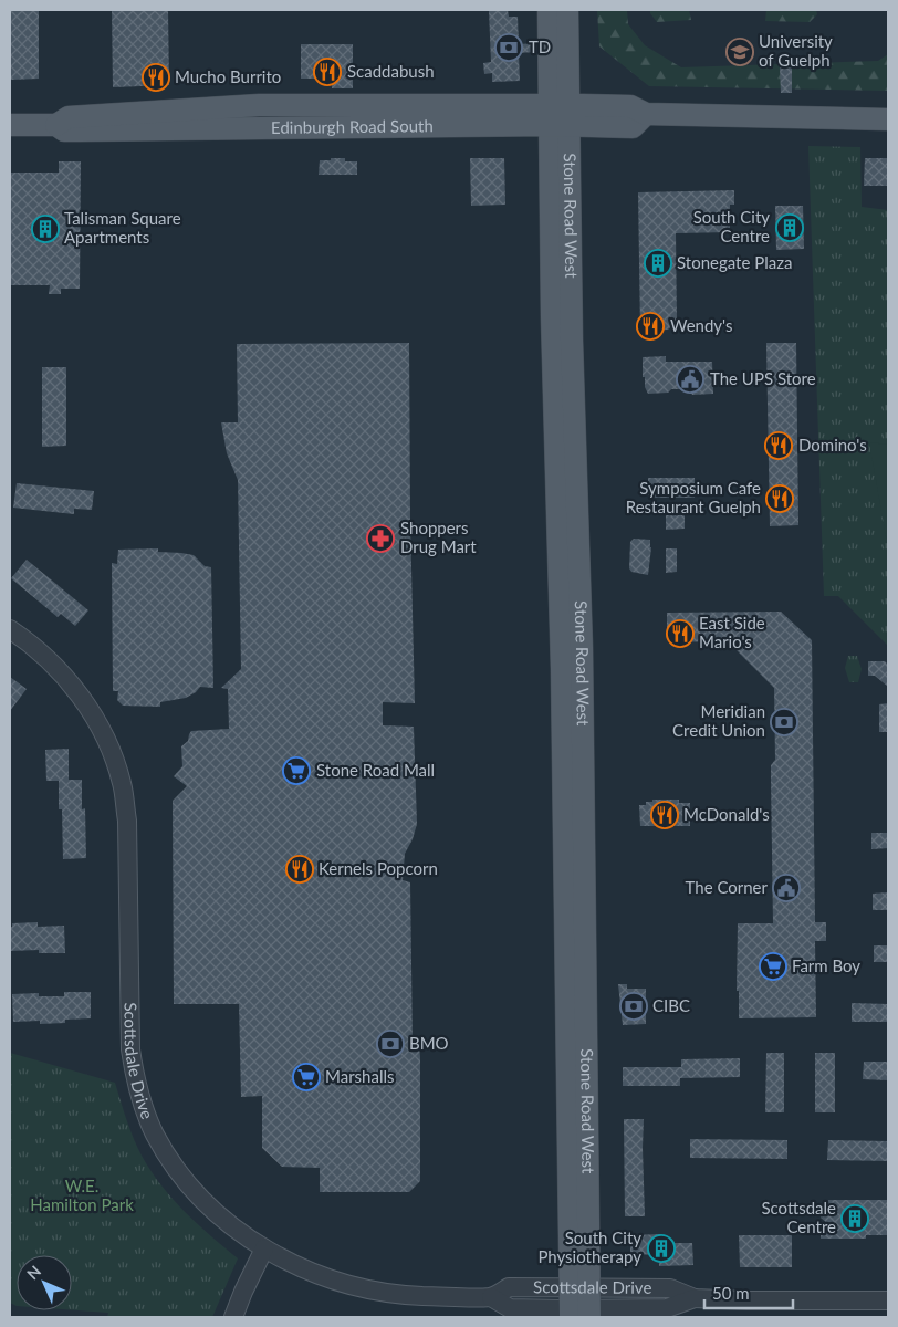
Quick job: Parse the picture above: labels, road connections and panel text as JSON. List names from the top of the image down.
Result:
{
  "streets": {
    "main road": ["Edinburgh Road South", "Stone Road West"],
    "street": ["Scottsdale Drive"]
  },
  "crossings": [
    ["Edinburgh Road South", "Stone Road West"],
    ["Stone Road West", "Scottsdale Drive"]
  ],
  "parks": ["W.E. Hamilton Park"],
  "places": {
    "bank": [
      "TD",
      "Meridian Credit Union",
      "CIBC",
      "BMO"
    ],
    "school or university": ["University of Guelph"],
    "restaurant": [
      "Scaddabush",
      "Mucho Burrito",
      "Wendy's",
      "Domino's",
      "Symposium Cafe Restaurant Guelph",
      "East Side Mario's",
      "McDonald's",
      "Kernels Popcorn"
    ],
    "building": [
      "South City Centre",
      "Talisman Square Apartments",
      "Stonegate Plaza",
      "Scottsdale Centre",
      "South City Physiotherapy"
    ],
    "public building": ["The UPS Store", "The Corner"],
    "pharmacy": ["Shoppers Drug Mart"],
    "supermarket": ["Stone Road Mall", "Farm Boy", "Marshalls"]
  },
  "scale_bar": "50 m",
  "north": "top left"
}
